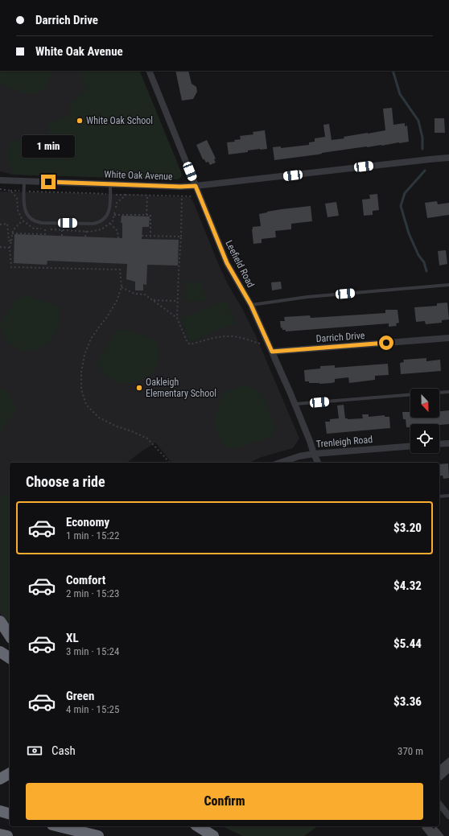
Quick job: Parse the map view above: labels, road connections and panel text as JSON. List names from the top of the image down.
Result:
{
  "streets": {
    "street": [
      "White Oak Avenue",
      "Leefield Road",
      "Darrich Drive",
      "Trenleigh Road"
    ]
  },
  "crossings": [
    ["White Oak Avenue", "Leefield Road"],
    ["Leefield Road", "Darrich Drive"],
    ["Leefield Road", "Trenleigh Road"]
  ],
  "places": ["White Oak School", "Oakleigh Elementary School"],
  "north": "bottom",
  "page": {
    "banner": ["Darrich Drive", "White Oak Avenue"],
    "bubble": "1 min",
    "heading": "Choose a ride",
    "list": [
      {
        "name": "Economy",
        "note": "1 min · 15:22",
        "value": "$3.20"
      },
      {
        "name": "Comfort",
        "note": "2 min · 15:23",
        "value": "$4.32"
      },
      {
        "name": "XL",
        "note": "3 min · 15:24",
        "value": "$5.44"
      },
      {
        "name": "Green",
        "note": "4 min · 15:25",
        "value": "$3.36"
      }
    ],
    "pay": ["Cash", "370 m"],
    "buttons": "Confirm"
  }
}
